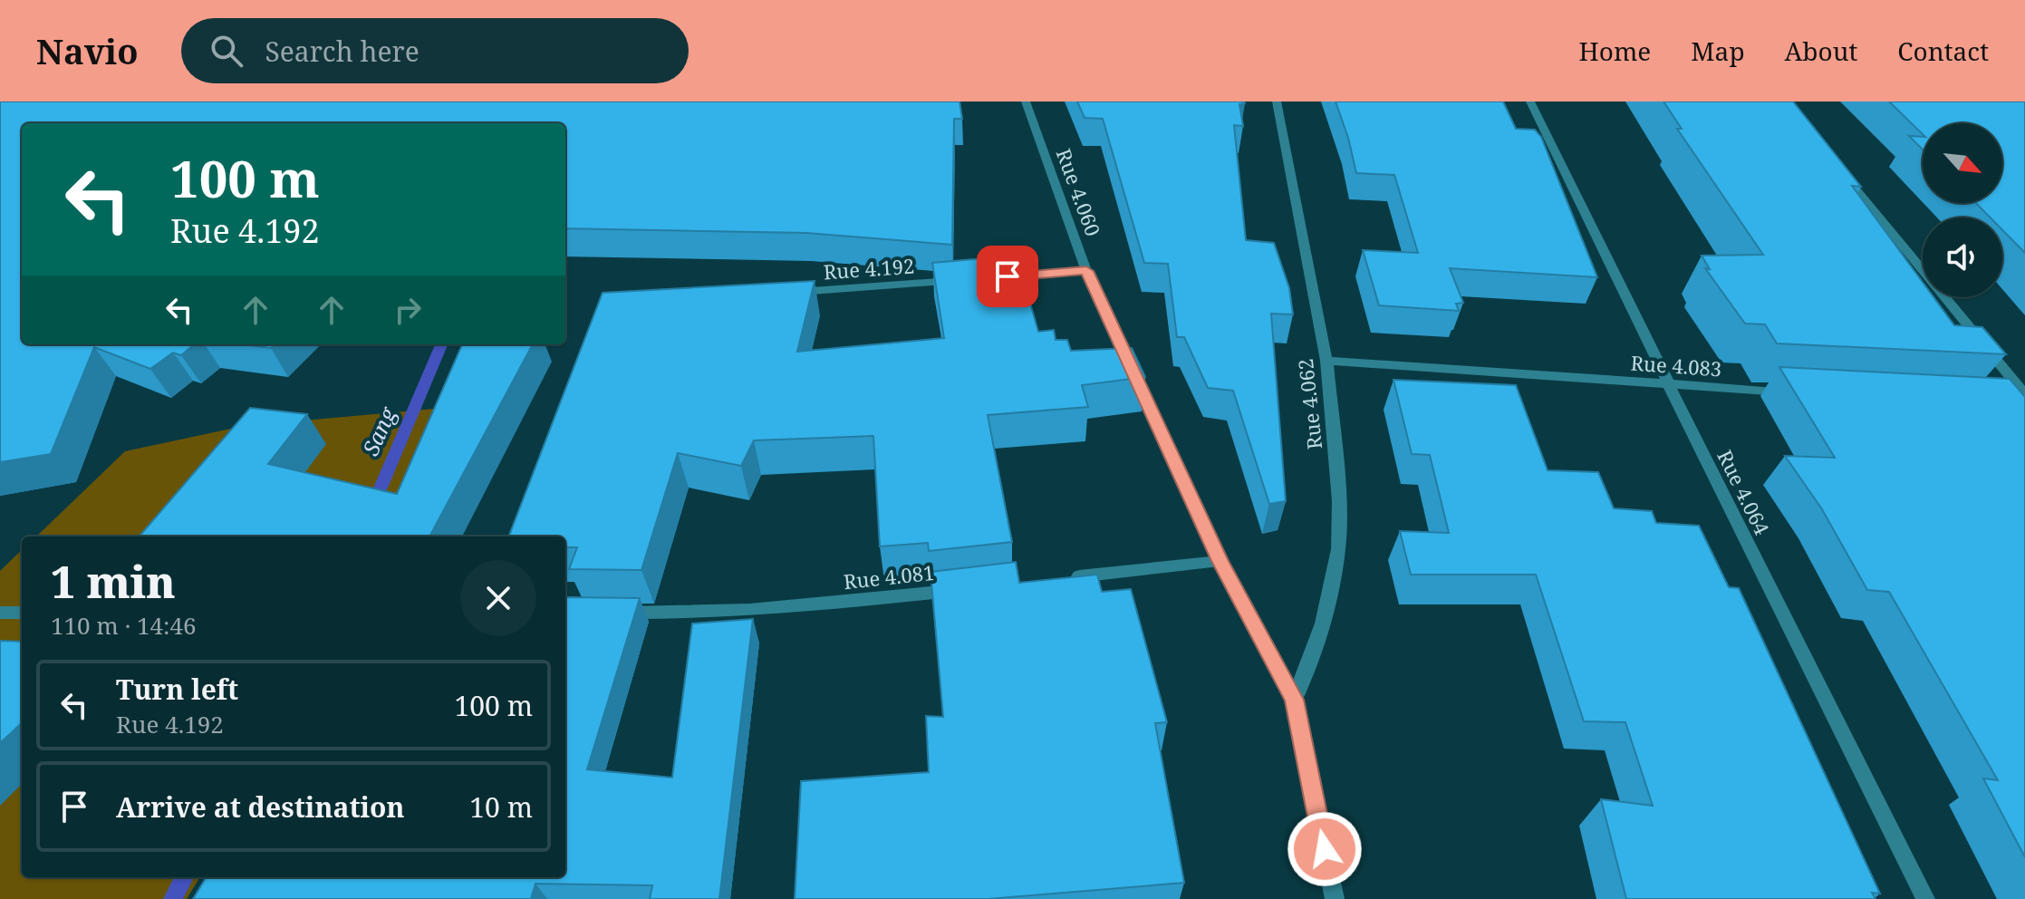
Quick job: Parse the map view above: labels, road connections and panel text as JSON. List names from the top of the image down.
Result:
{
  "streets": {
    "street": [
      "Rue 4.060",
      "Rue 4.192",
      "Rue 4.083",
      "Rue 4.062",
      "Rue 4.064",
      "Rue 4.081"
    ]
  },
  "crossings": [
    ["Rue 4.060", "Rue 4.062"],
    ["Rue 4.083", "Rue 4.062"],
    ["Rue 4.083", "Rue 4.064"]
  ],
  "water": ["Sang"],
  "north": "bottom right",
  "page": {
    "header": "Navio",
    "search": "Search here",
    "nav": [
      "Home",
      "Map",
      "About",
      "Contact"
    ],
    "turn": ["100 m", "Rue 4.192"],
    "heading": ["1 min", "110 m · 14:46"],
    "list": [
      {
        "name": "Turn left",
        "note": "Rue 4.192",
        "value": "100 m"
      },
      {
        "name": "Arrive at destination",
        "value": "10 m"
      }
    ]
  }
}
